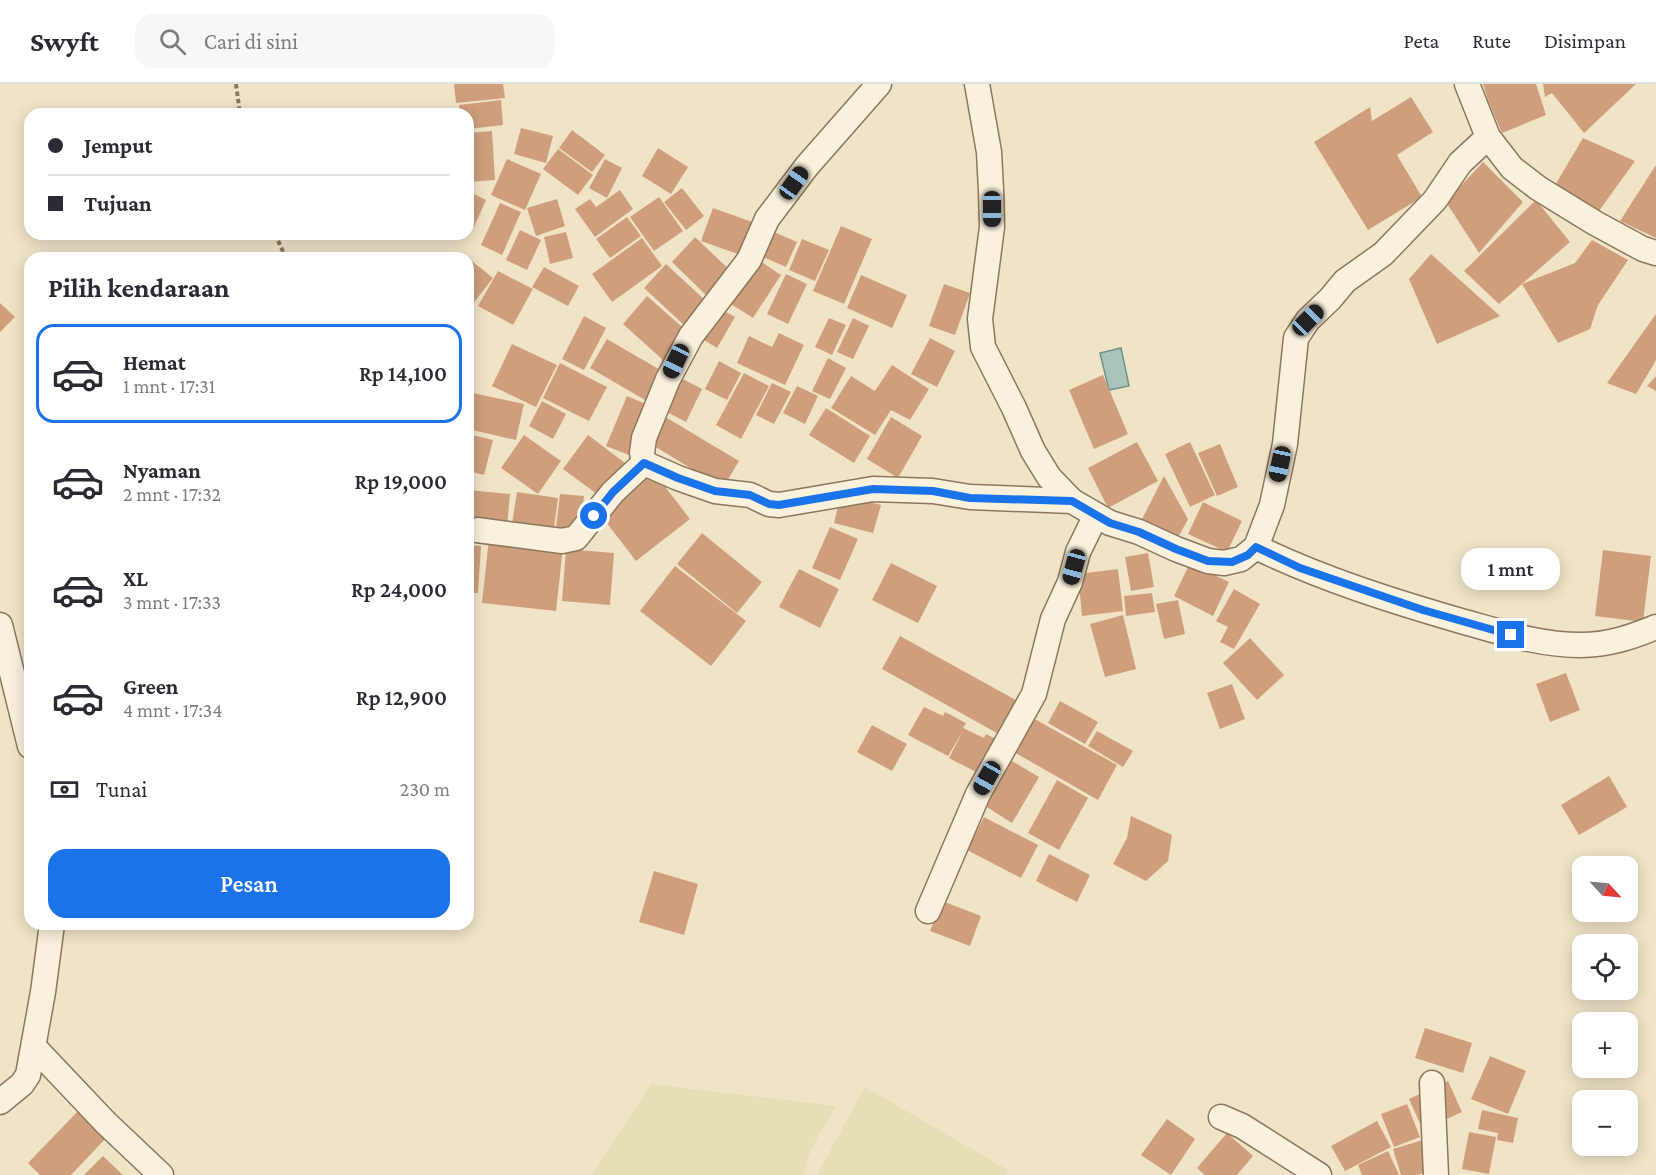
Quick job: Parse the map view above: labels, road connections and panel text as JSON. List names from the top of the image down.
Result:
{
  "north": "bottom right",
  "page": {
    "header": "Swyft",
    "search": "Cari di sini",
    "nav": ["Peta", "Rute", "Disimpan"],
    "banner": ["Jemput", "Tujuan"],
    "heading": "Pilih kendaraan",
    "list": [
      {
        "name": "Hemat",
        "note": "1 mnt · 17:31",
        "value": "Rp 14,100"
      },
      {
        "name": "Nyaman",
        "note": "2 mnt · 17:32",
        "value": "Rp 19,000"
      },
      {
        "name": "XL",
        "note": "3 mnt · 17:33",
        "value": "Rp 24,000"
      },
      {
        "name": "Green",
        "note": "4 mnt · 17:34",
        "value": "Rp 12,900"
      }
    ],
    "bubble": "1 mnt",
    "pay": ["Tunai", "230 m"],
    "buttons": "Pesan",
    "map_buttons": ["+", "−"]
  }
}
